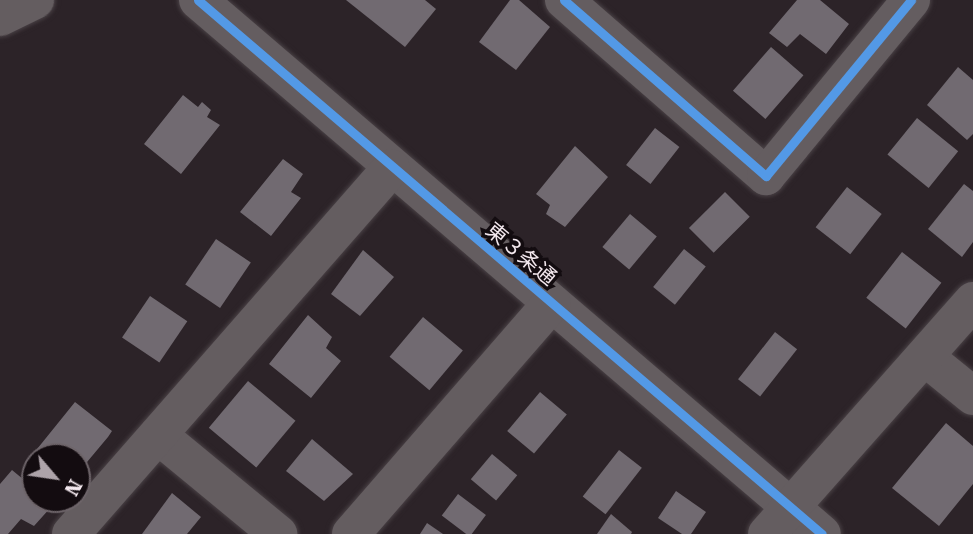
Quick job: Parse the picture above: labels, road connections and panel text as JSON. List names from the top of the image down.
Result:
{
  "streets": {
    "street": ["東３条通"]
  },
  "north": "bottom right"
}
